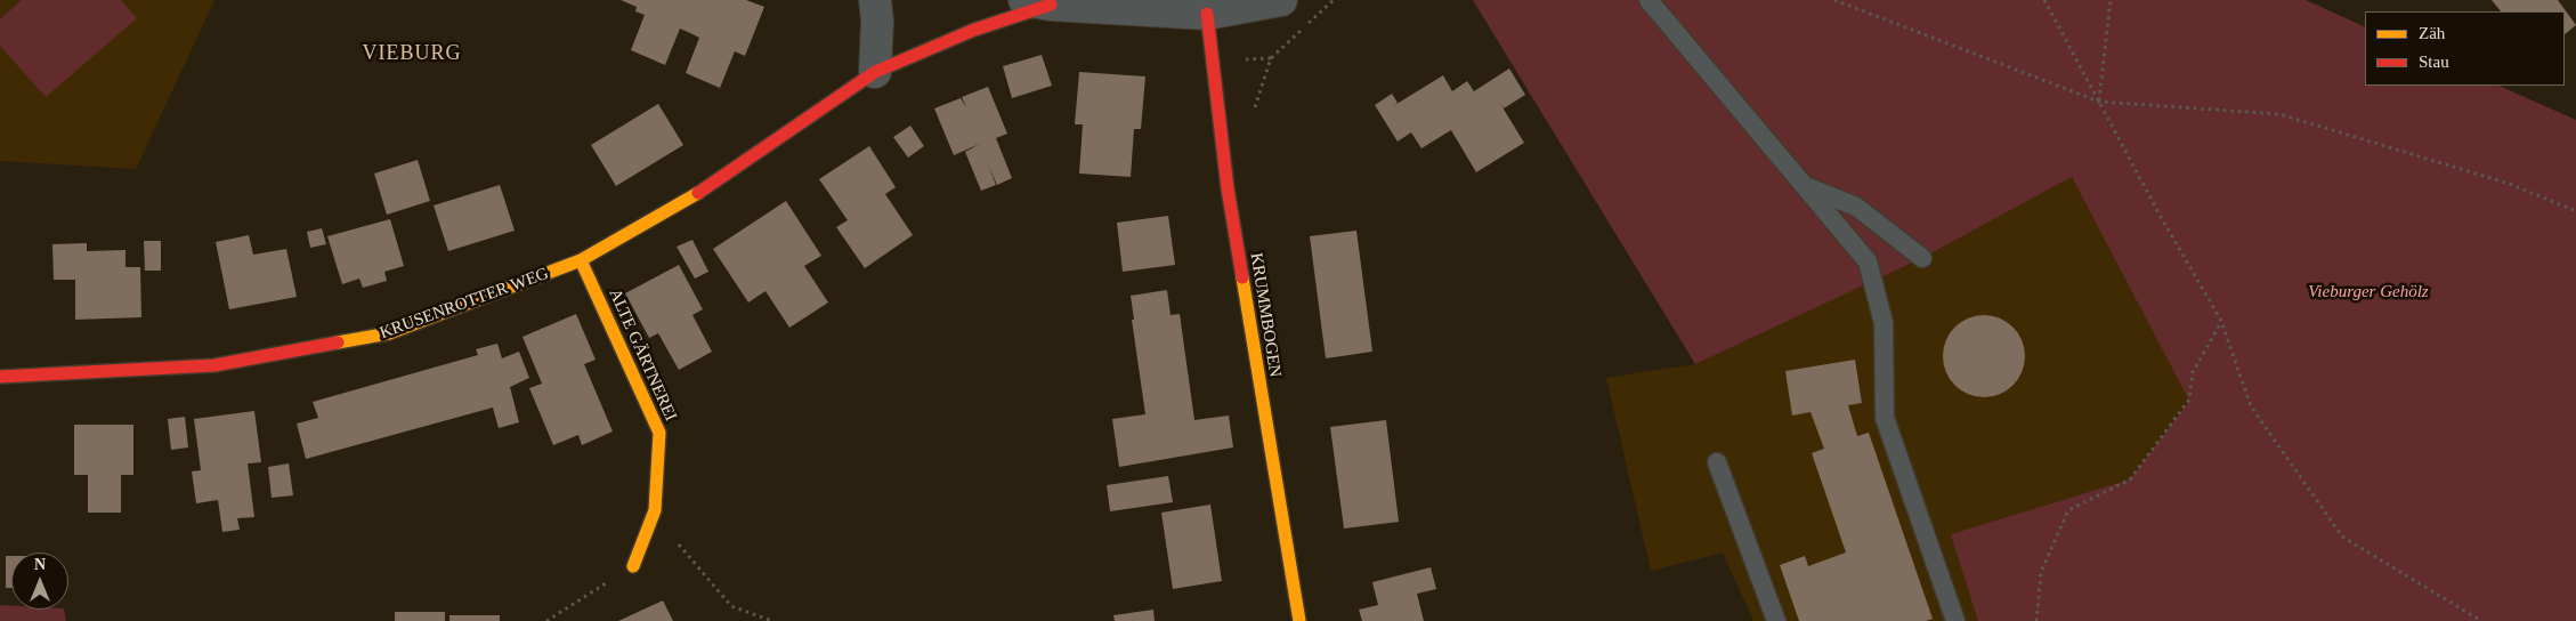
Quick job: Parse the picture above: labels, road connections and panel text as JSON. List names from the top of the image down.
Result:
{
  "streets": {
    "street": ["KRUSENROTTER WEG", "KRUMMBOGEN", "ALTE GÄRTNEREI"]
  },
  "crossings": [
    ["KRUSENROTTER WEG", "KRUMMBOGEN"],
    ["KRUSENROTTER WEG", "ALTE GÄRTNEREI"]
  ],
  "districts": ["VIEBURG"],
  "parks": ["Vieburger Gehölz"],
  "legend": ["Zäh", "Stau"],
  "north": "top"
}
